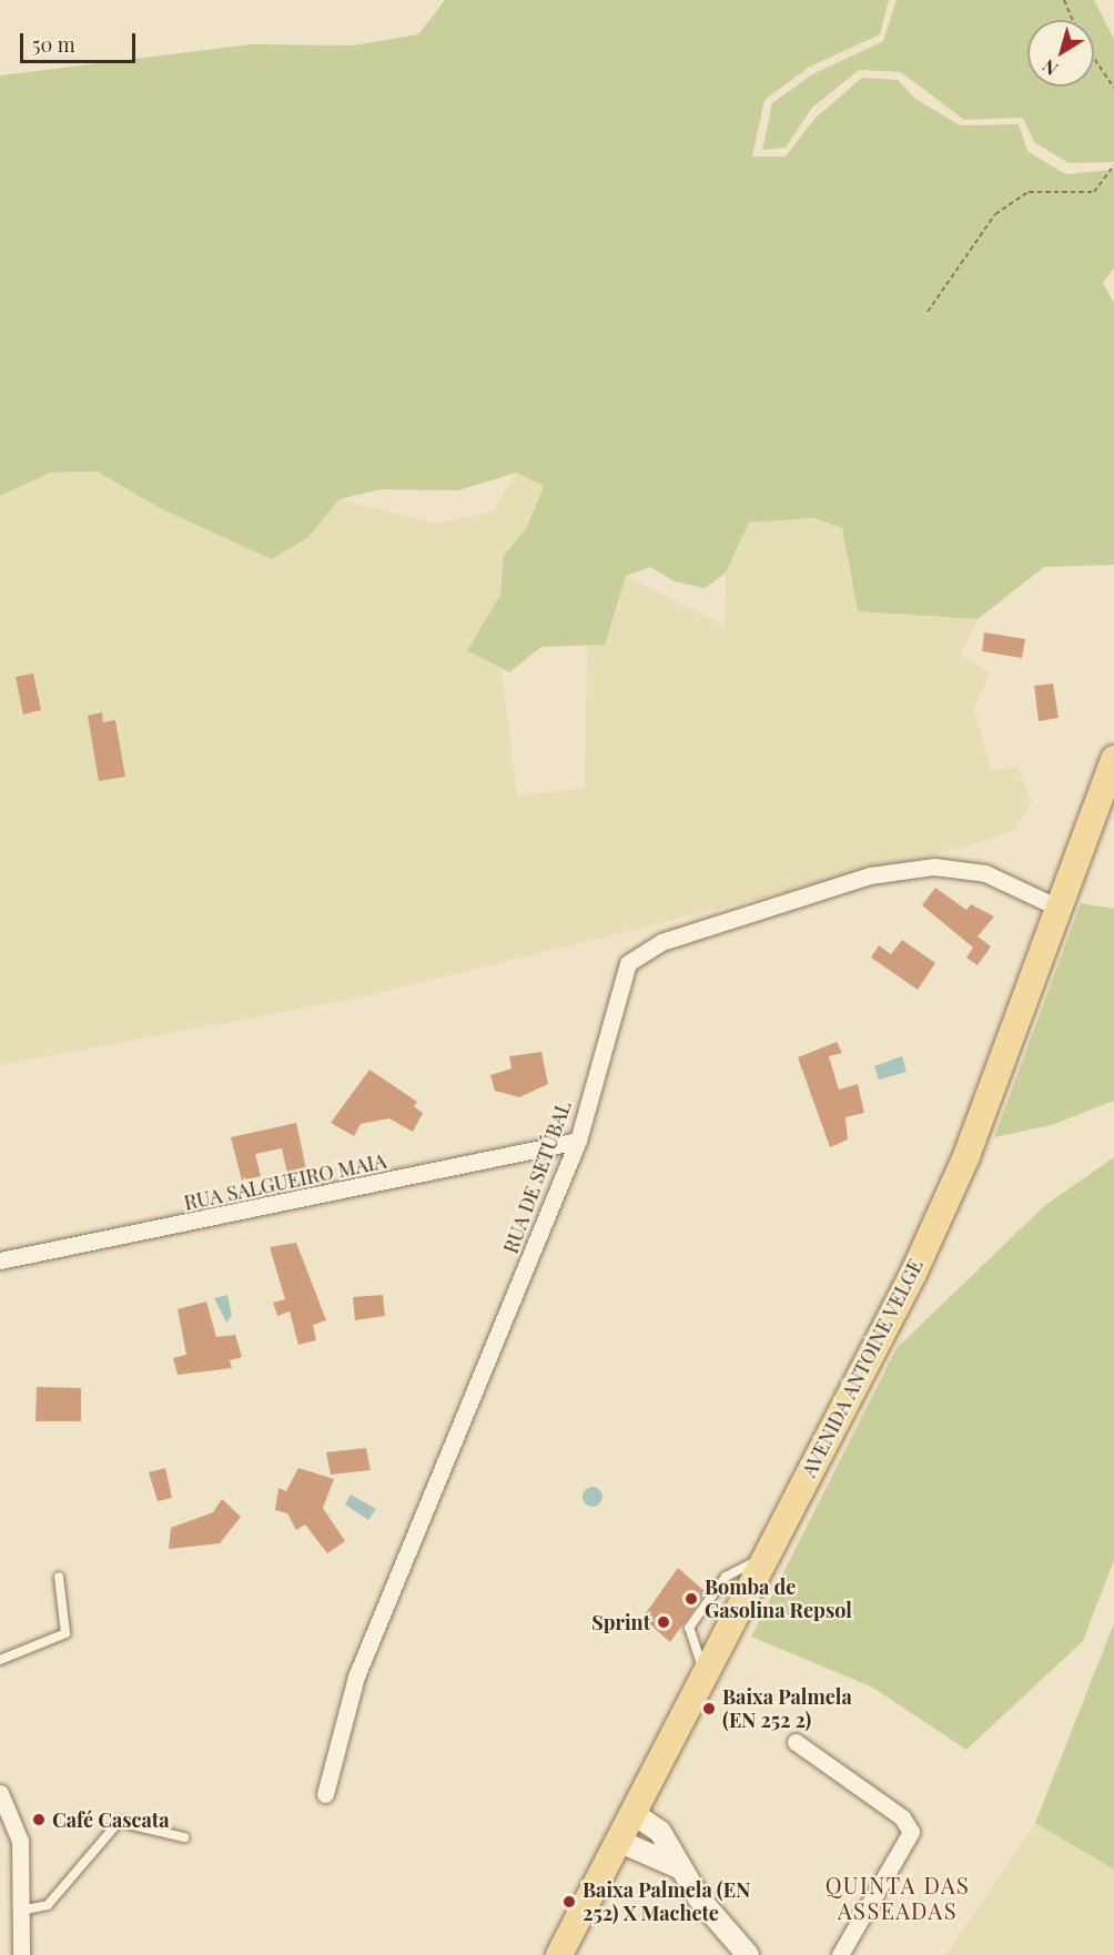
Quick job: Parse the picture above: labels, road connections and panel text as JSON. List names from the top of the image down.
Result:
{
  "streets": {
    "main road": ["AVENIDA ANTOINE VELGE"],
    "street": ["RUA DE SETÚBAL", "RUA SALGUEIRO MAIA"]
  },
  "crossings": [
    ["RUA DE SETÚBAL", "RUA SALGUEIRO MAIA"],
    ["RUA DE SETÚBAL", "AVENIDA ANTOINE VELGE"]
  ],
  "districts": ["QUINTA DAS ASSEADAS"],
  "places": [
    "Bomba de Gasolina Repsol",
    "Sprint",
    "Baixa Palmela (EN 252 2)",
    "Café Cascata",
    "Baixa Palmela (EN 252) X Machete"
  ],
  "scale_bar": "50 m",
  "north": "bottom left"
}
